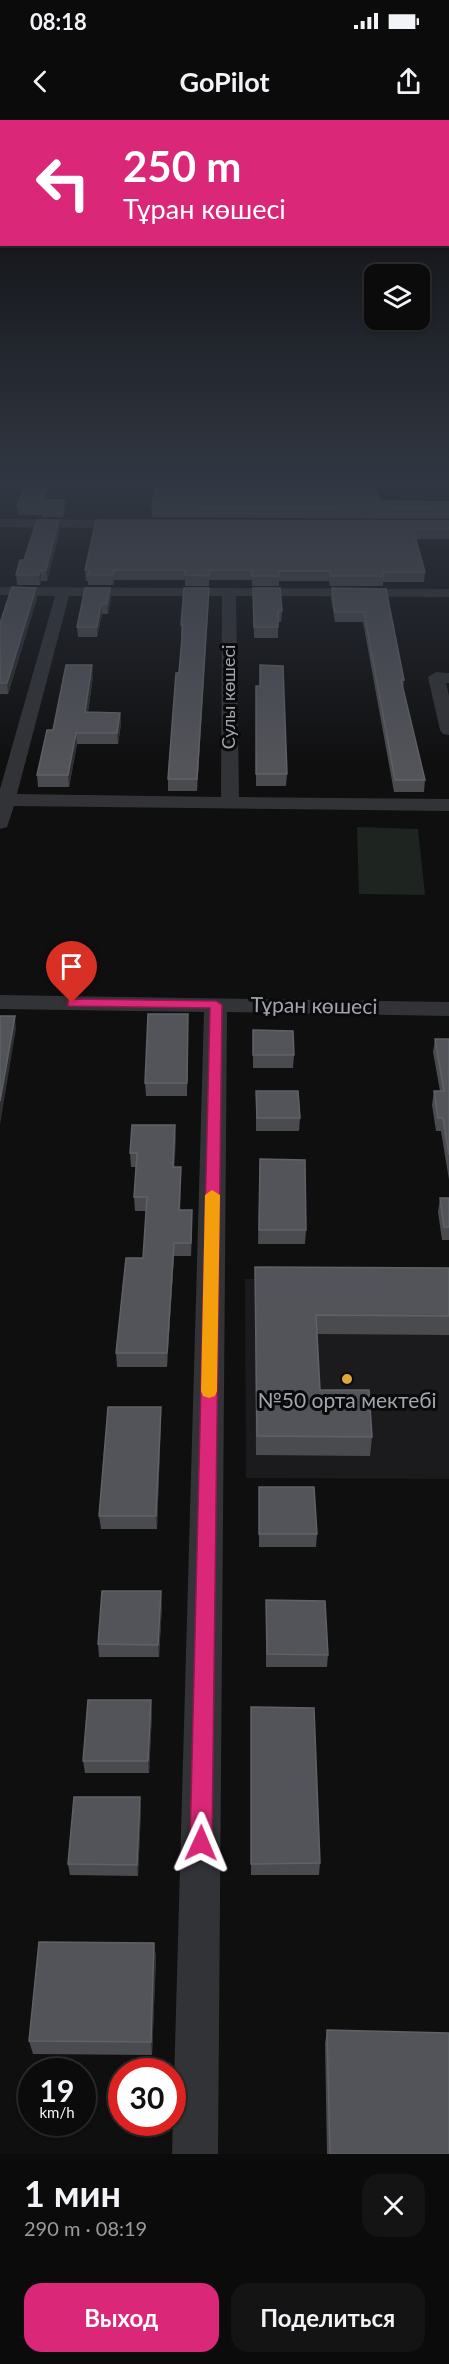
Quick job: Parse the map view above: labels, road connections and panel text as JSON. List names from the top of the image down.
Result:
{
  "streets": {
    "street": ["Сулы көшесі", "Тұран көшесі"]
  },
  "places": ["№50 орта мектебі"],
  "page": {
    "status": "08:18",
    "header": "GoPilot",
    "turn": ["250 m", "Тұран көшесі"],
    "speed": "19 km/h",
    "limit": "30",
    "heading": ["1 мин", "290 m · 08:19"],
    "buttons": ["Выход", "Поделиться"]
  }
}
